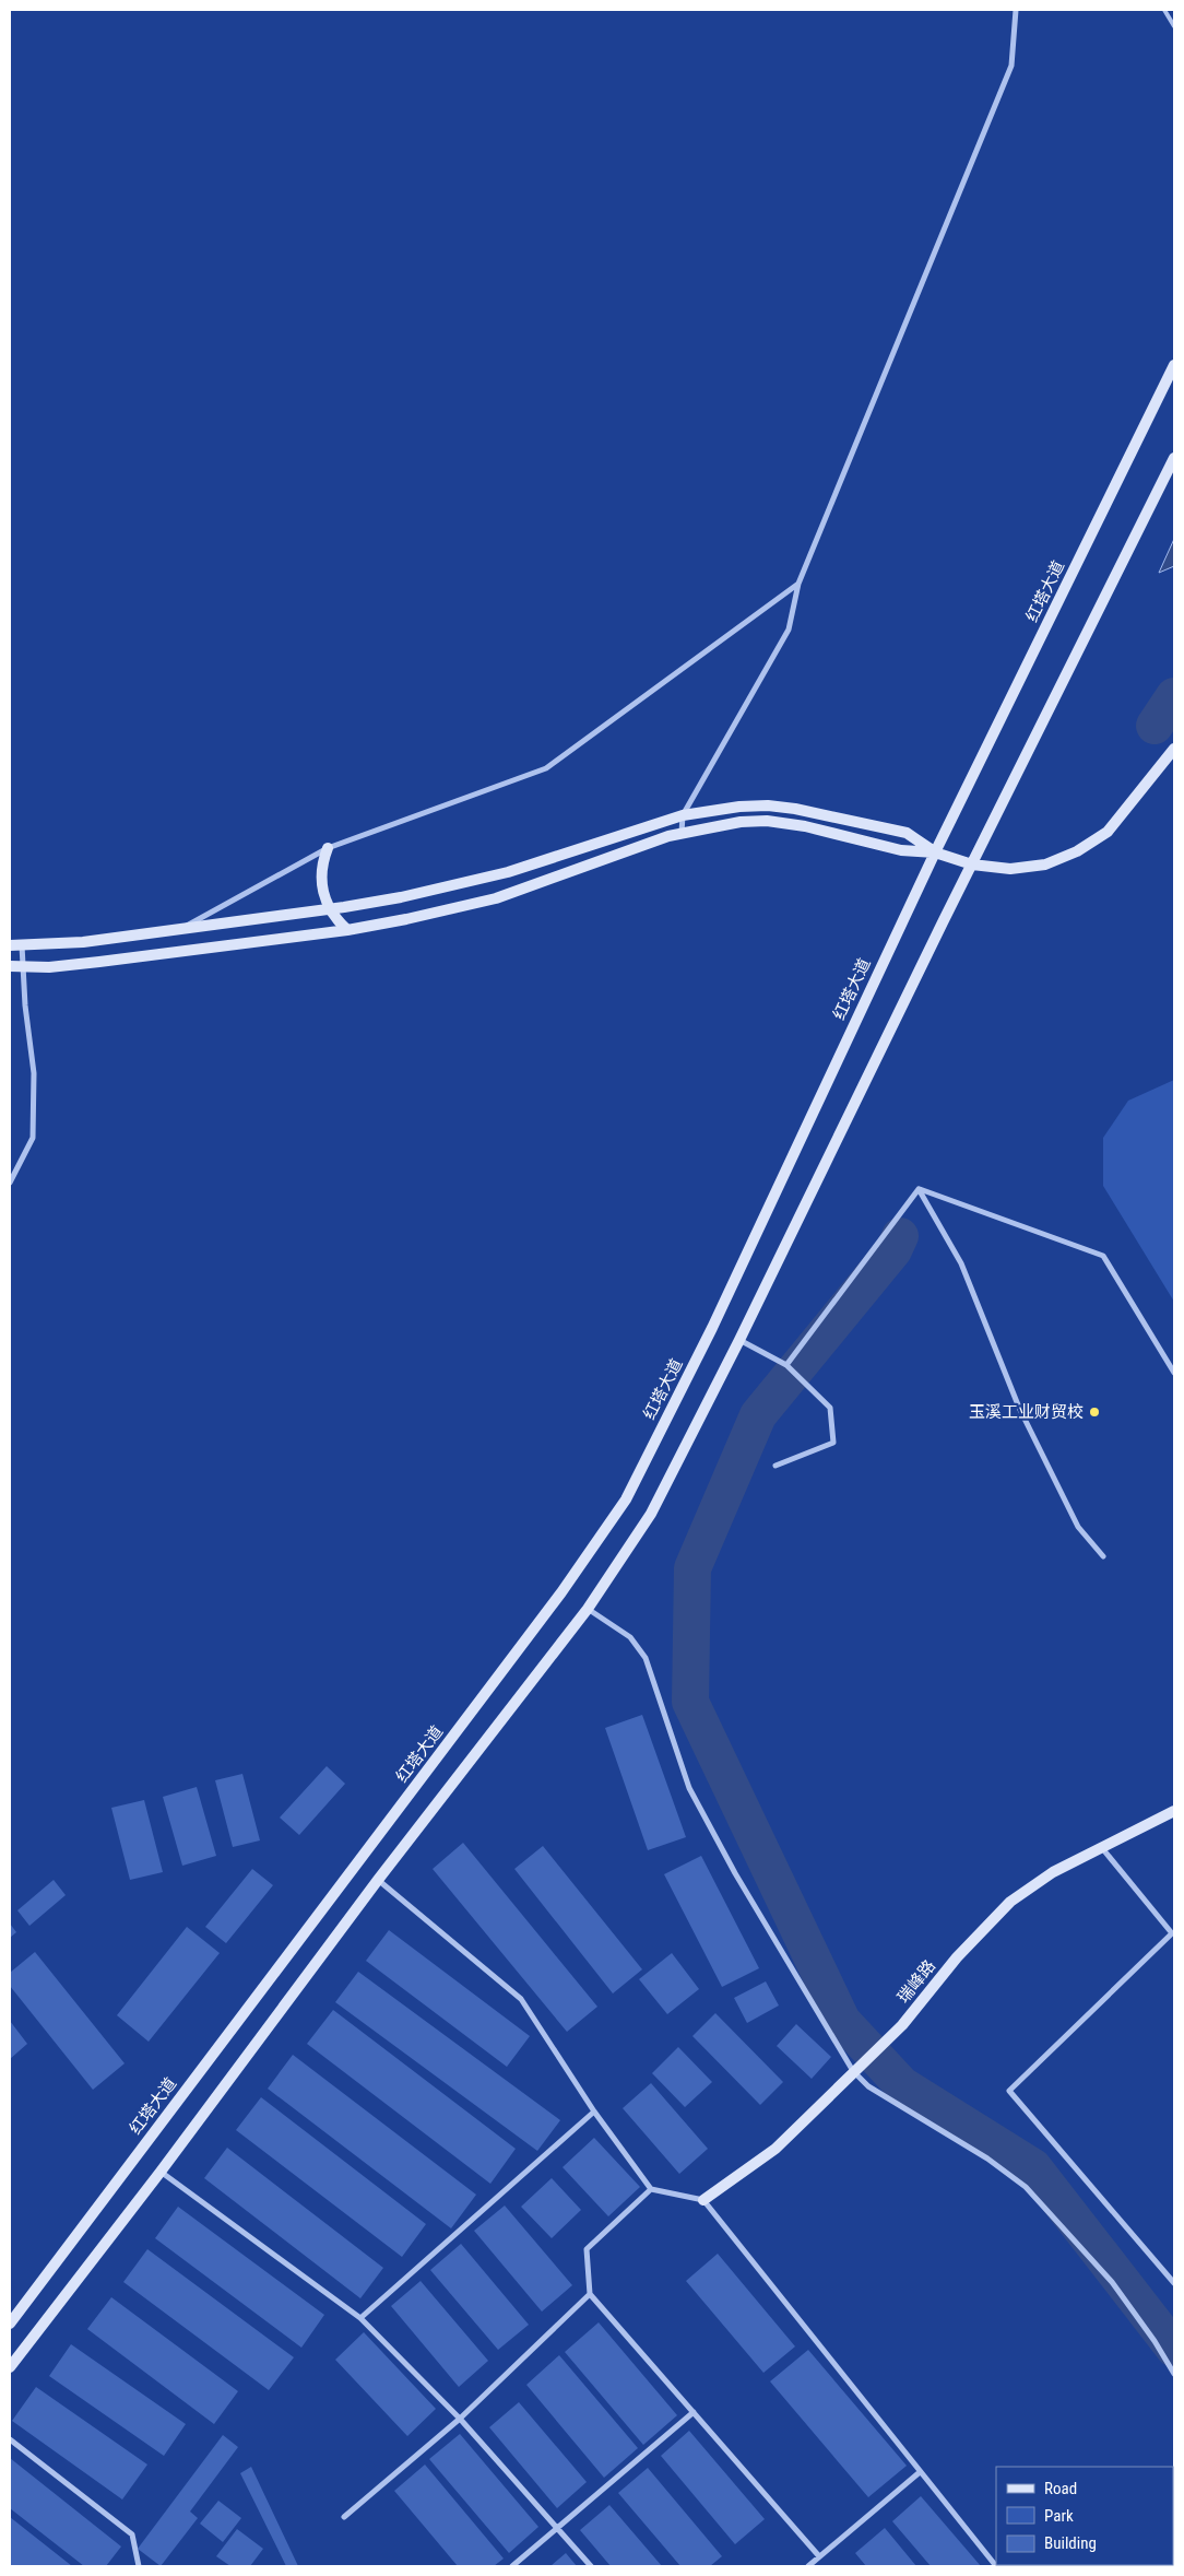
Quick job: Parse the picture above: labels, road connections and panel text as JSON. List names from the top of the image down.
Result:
{
  "streets": {
    "main road": ["红塔大道", "瑞峰路"]
  },
  "places": ["玉溪工业财贸校"],
  "legend": ["Road", "Park", "Building"]
}
